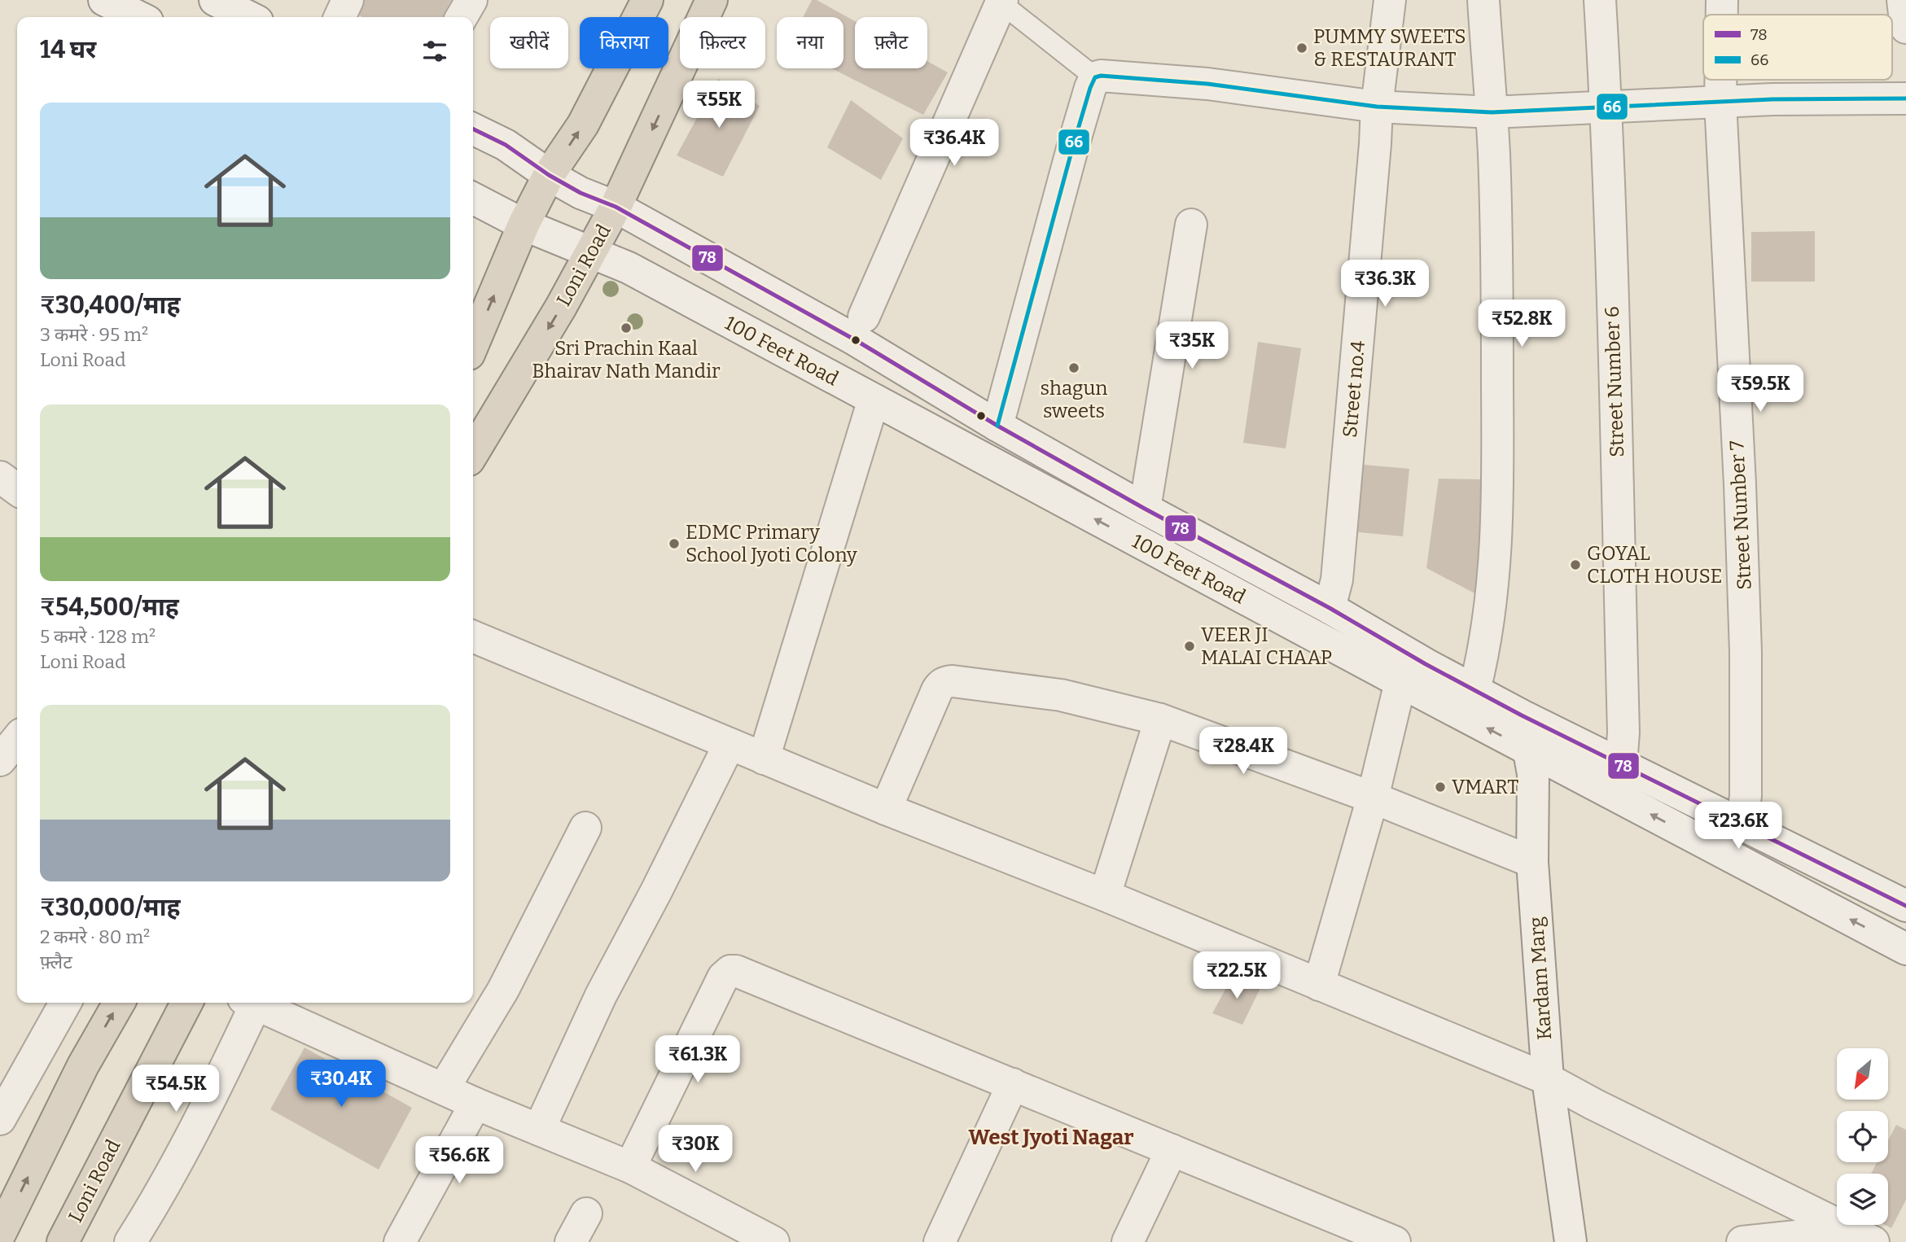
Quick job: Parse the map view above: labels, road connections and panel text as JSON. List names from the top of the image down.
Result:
{
  "streets": {
    "highway": ["Loni Road"],
    "street": [
      "100 Feet Road",
      "Street Number 6",
      "Street no.4",
      "Street Number 7",
      "Kardam Marg"
    ]
  },
  "crossings": [
    ["Loni Road", "100 Feet Road"],
    ["100 Feet Road", "Street Number 6"],
    ["100 Feet Road", "Street no.4"],
    ["100 Feet Road", "Street Number 7"],
    ["100 Feet Road", "Kardam Marg"]
  ],
  "districts": ["West Jyoti Nagar"],
  "places": [
    "PUMMY SWEETS & RESTAURANT",
    "Sri Prachin Kaal Bhairav Nath Mandir",
    "shagun sweets",
    "EDMC Primary School Jyoti Colony",
    "GOYAL CLOTH HOUSE",
    "VEER JI MALAI CHAAP",
    "VMART"
  ],
  "lines": ["transit line 66", "transit line 78"],
  "legend": ["78", "66"],
  "north": "bottom left",
  "page": {
    "chip": [
      "खरीदें",
      "किराया",
      "फ़िल्टर",
      "नया",
      "फ़्लैट"
    ],
    "heading": "14 घर",
    "price": [
      "₹55K",
      "₹36.4K",
      "₹36.3K",
      "₹52.8K",
      "₹35K",
      "₹59.5K",
      "₹28.4K",
      "₹23.6K",
      "₹22.5K",
      "₹61.3K",
      "₹30.4K",
      "₹54.5K",
      "₹30K",
      "₹56.6K"
    ],
    "list": [
      {
        "name": "₹30,400/माह",
        "note": "3 कमरे · 95 m² · Loni Road"
      },
      {
        "name": "₹54,500/माह",
        "note": "5 कमरे · 128 m² · Loni Road"
      },
      {
        "name": "₹30,000/माह",
        "note": "2 कमरे · 80 m² · फ़्लैट"
      }
    ]
  }
}
